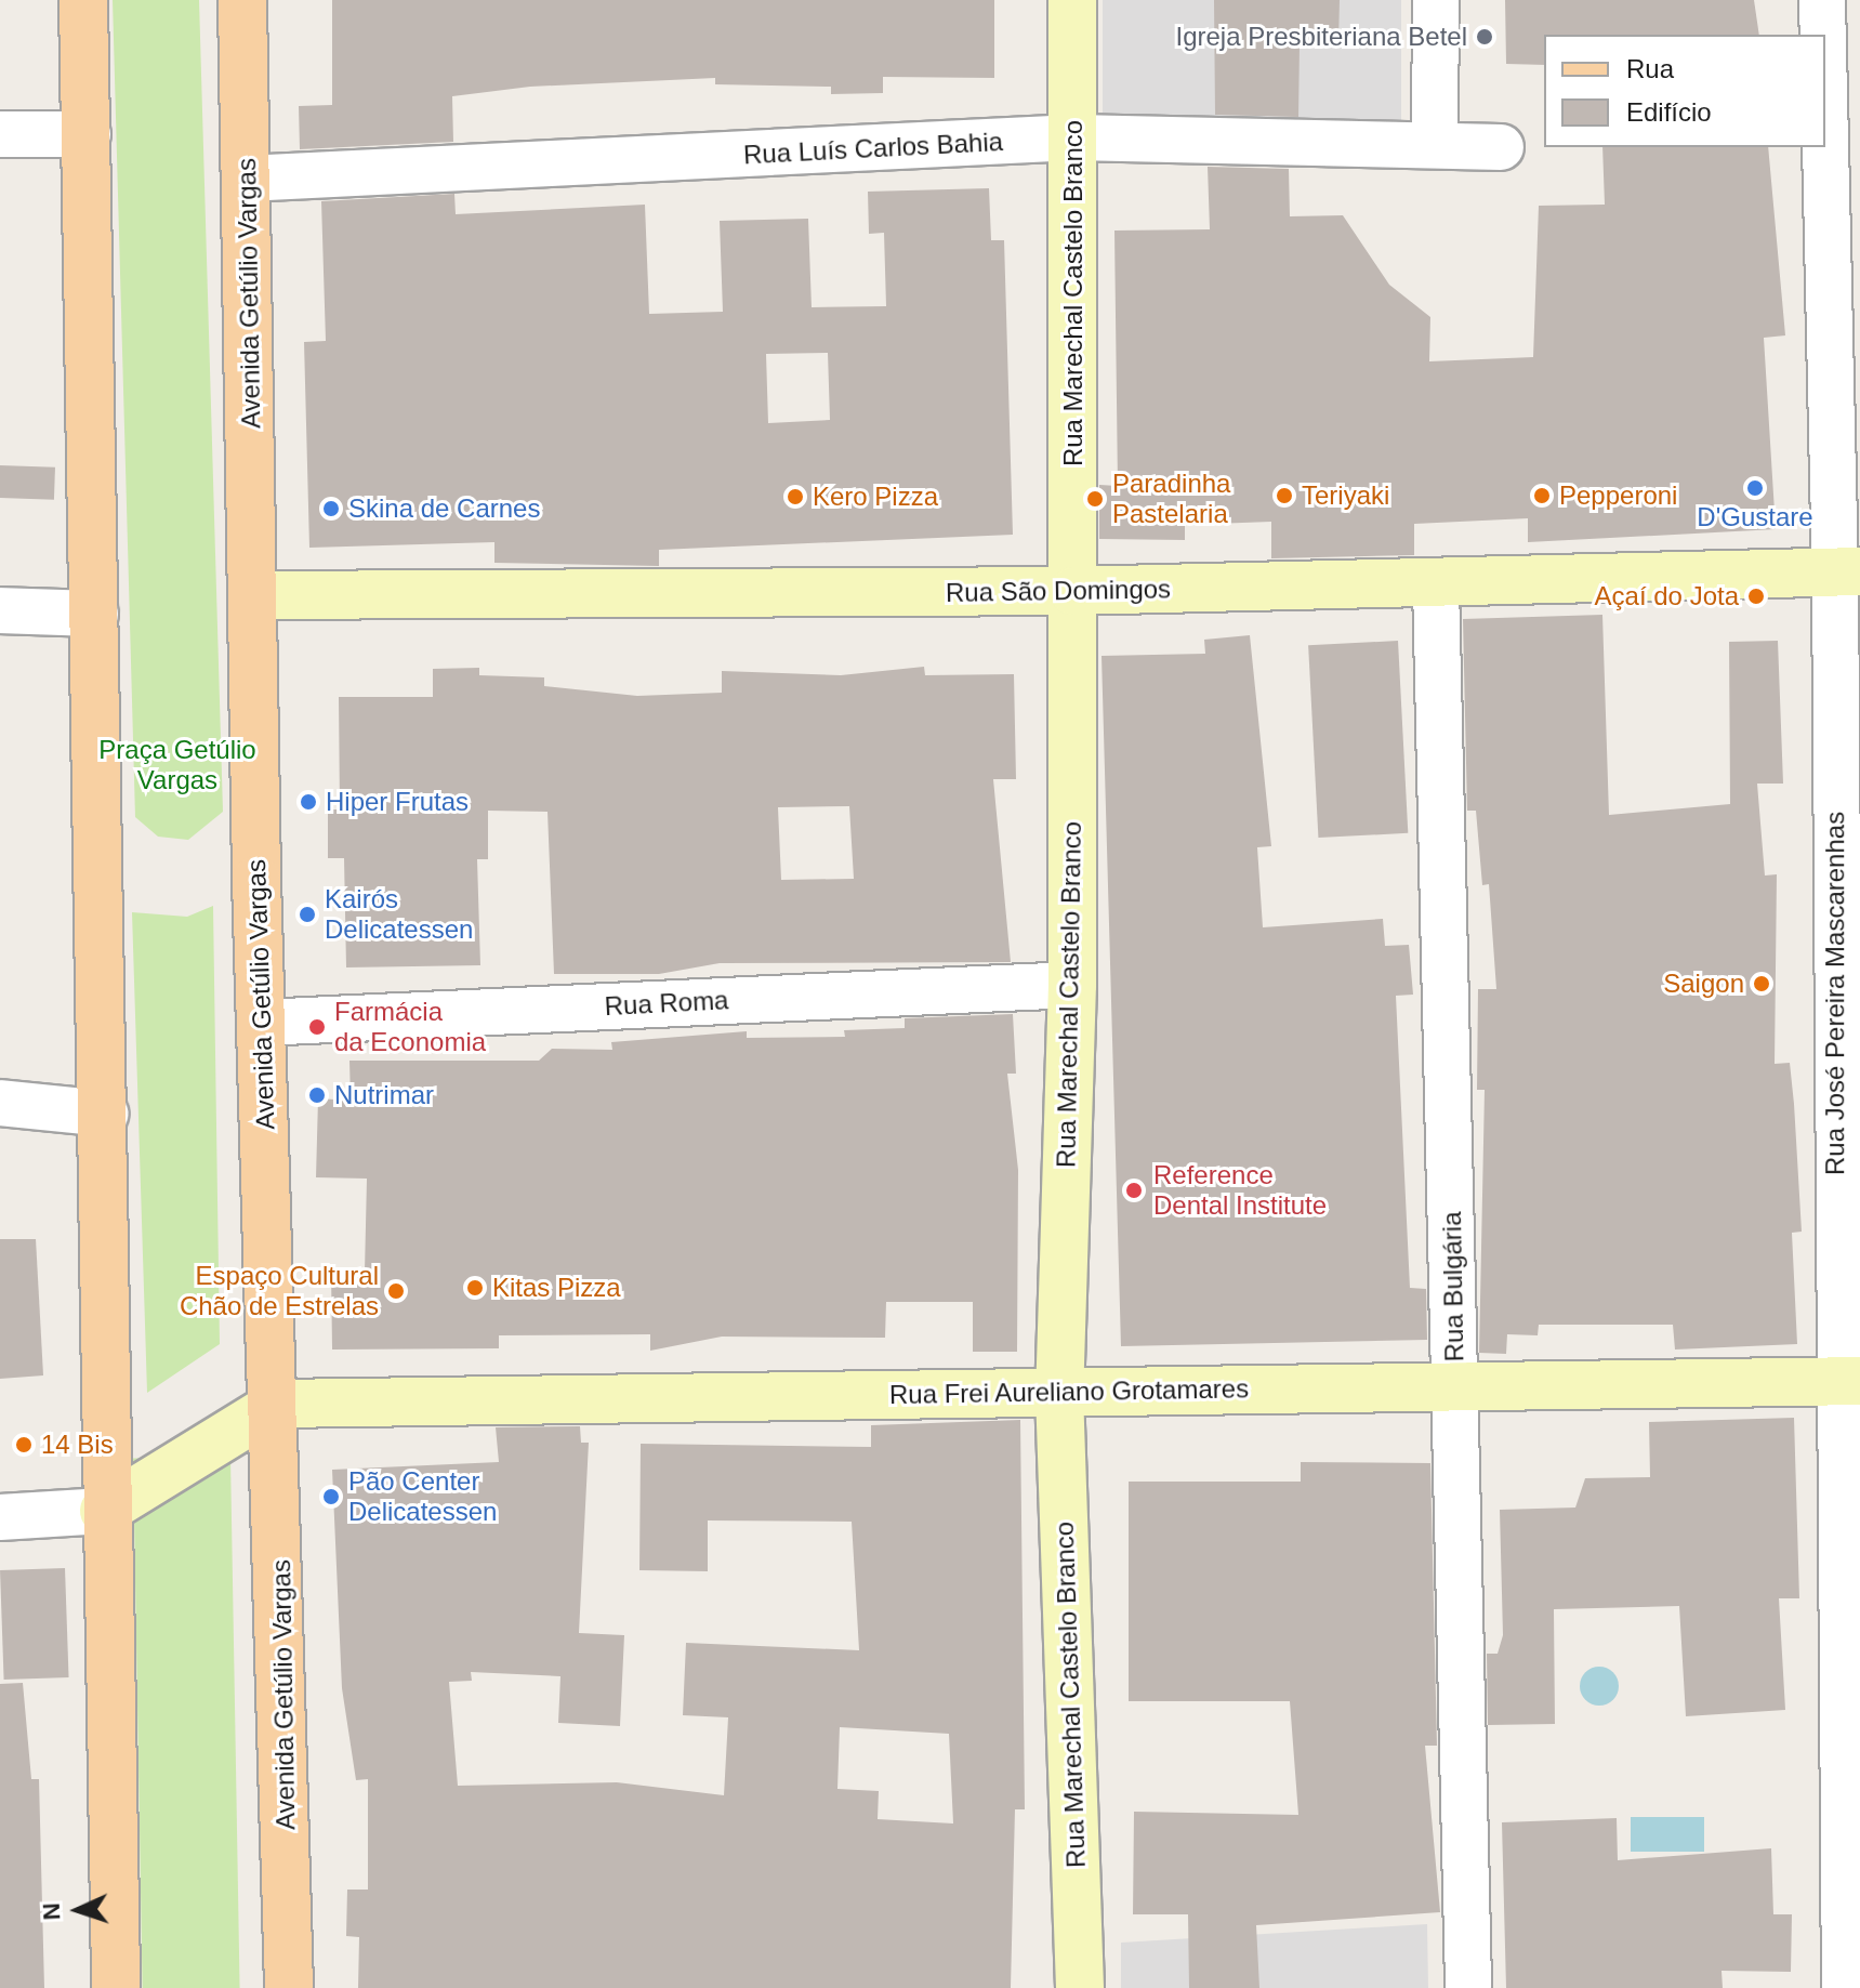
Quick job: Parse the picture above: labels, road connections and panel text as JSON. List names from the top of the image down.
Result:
{
  "streets": {
    "main road": ["Avenida Getúlio Vargas"],
    "street": [
      "Rua Luís Carlos Bahia",
      "Rua Marechal Castelo Branco",
      "Rua São Domingos",
      "Rua José Pereira Mascarenhas",
      "Rua Roma",
      "Rua Bulgária",
      "Rua Frei Aureliano Grotamares"
    ]
  },
  "crossings": [
    ["Rua Luís Carlos Bahia", "Avenida Getúlio Vargas"],
    ["Rua Luís Carlos Bahia", "Rua Marechal Castelo Branco"],
    ["Avenida Getúlio Vargas", "Rua São Domingos"],
    ["Avenida Getúlio Vargas", "Rua Roma"],
    ["Avenida Getúlio Vargas", "Rua Frei Aureliano Grotamares"],
    ["Rua Marechal Castelo Branco", "Rua São Domingos"],
    ["Rua Marechal Castelo Branco", "Rua Roma"],
    ["Rua Marechal Castelo Branco", "Rua Frei Aureliano Grotamares"],
    ["Rua São Domingos", "Rua José Pereira Mascarenhas"],
    ["Rua São Domingos", "Rua Bulgária"],
    ["Rua José Pereira Mascarenhas", "Rua Frei Aureliano Grotamares"],
    ["Rua Bulgária", "Rua Frei Aureliano Grotamares"]
  ],
  "parks": ["Praça Getúlio Vargas"],
  "places": [
    "Igreja Presbiteriana Betel",
    "D'Gustare",
    "Teriyaki",
    "Pepperoni",
    "Kero Pizza",
    "Paradinha Pastelaria",
    "Skina de Carnes",
    "Açaí do Jota",
    "Hiper Frutas",
    "Kairós Delicatessen",
    "Saigon",
    "Farmácia da Economia",
    "Nutrimar",
    "Reference Dental Institute",
    "Kitas Pizza",
    "Espaço Cultural Chão de Estrelas",
    "14 Bis",
    "Pão Center Delicatessen"
  ],
  "legend": ["Rua", "Edifício"],
  "north": "left"
}
